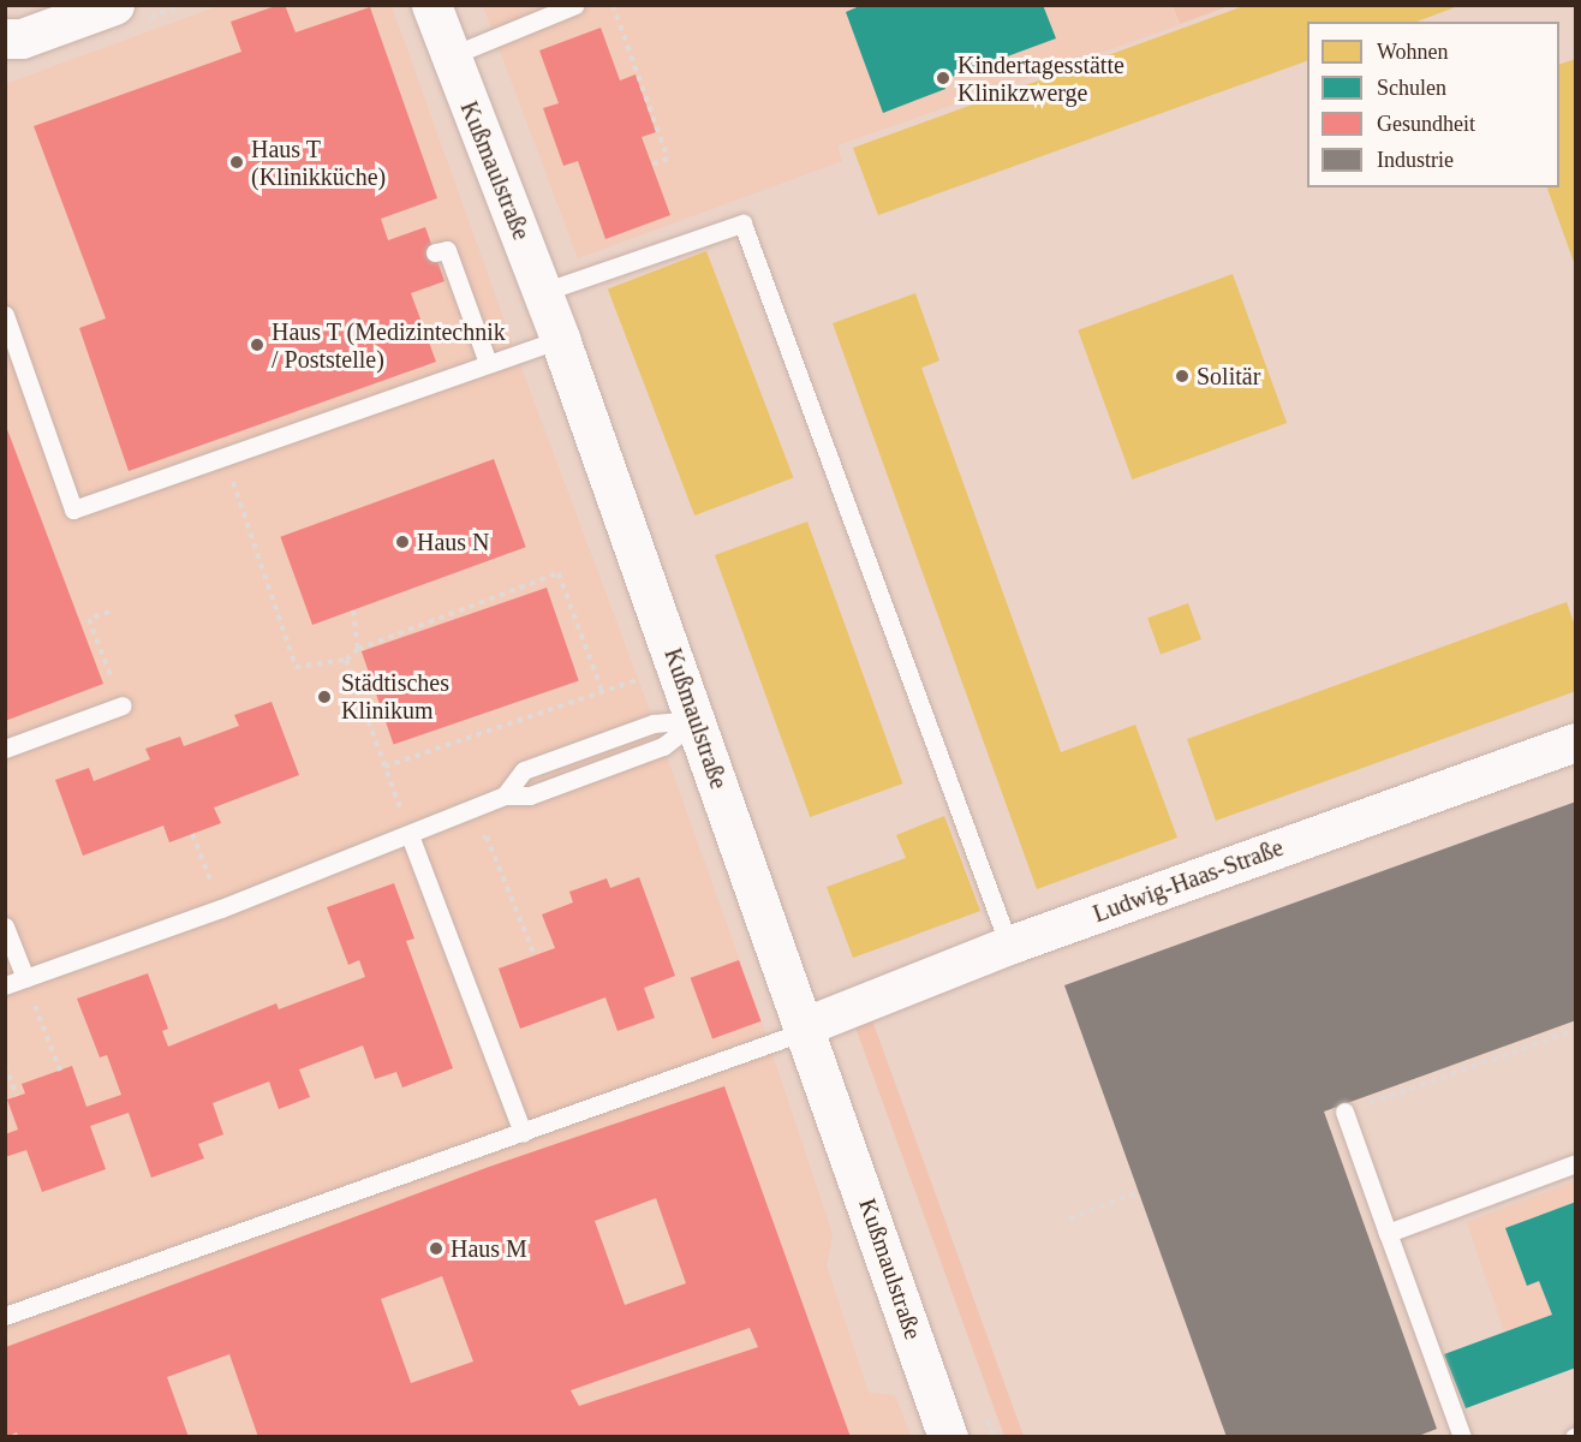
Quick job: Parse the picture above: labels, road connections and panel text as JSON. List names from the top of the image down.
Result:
{
  "streets": {
    "street": ["Kußmaulstraße", "Ludwig-Haas-Straße"]
  },
  "crossings": [
    ["Kußmaulstraße", "Ludwig-Haas-Straße"]
  ],
  "places": [
    "Kindertagesstätte Klinikzwerge",
    "Haus T (Klinikküche)",
    "Haus T (Medizintechnik / Poststelle)",
    "Solitär",
    "Haus N",
    "Städtisches Klinikum",
    "Haus M"
  ],
  "legend": [
    "Wohnen",
    "Schulen",
    "Gesundheit",
    "Industrie"
  ]
}
